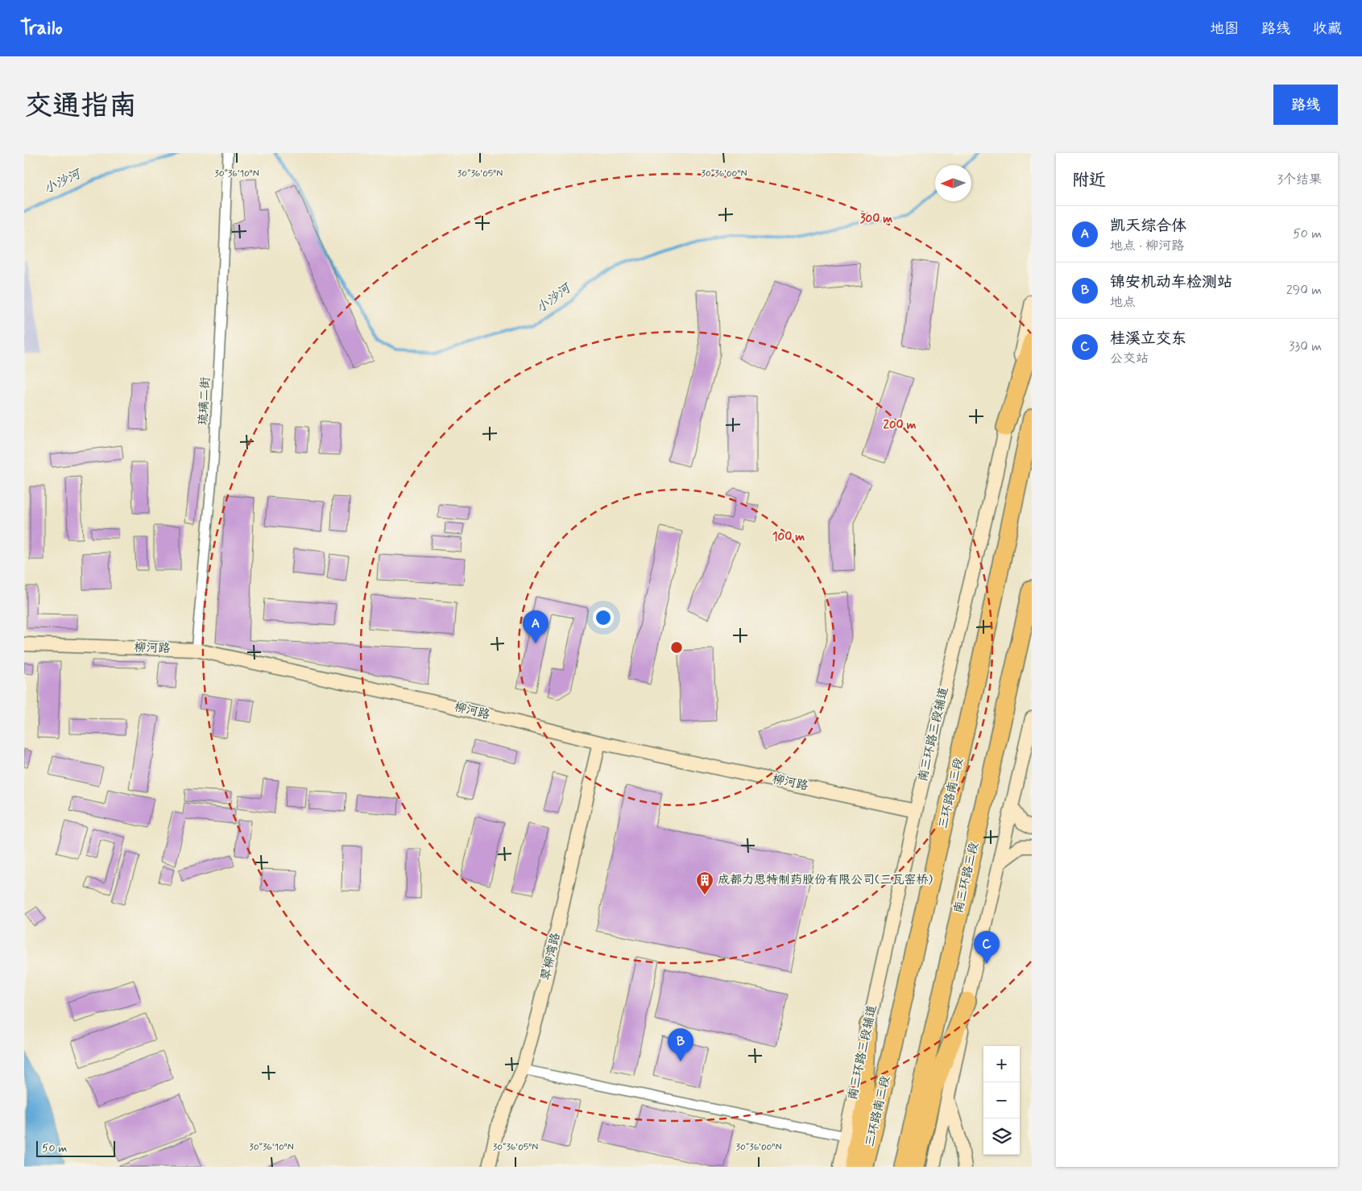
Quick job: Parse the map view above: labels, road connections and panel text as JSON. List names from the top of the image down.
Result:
{
  "streets": {
    "highway": ["三环路南三段", "南三环路三段"],
    "main road": ["柳河路", "南三环路三段辅道", "翠柳湾路"],
    "street": ["琉璃二街"]
  },
  "crossings": [
    ["琉璃二街", "柳河路"],
    ["柳河路", "南三环路三段辅道"],
    ["柳河路", "翠柳湾路"]
  ],
  "water": ["小沙河"],
  "places": {
    "building": ["成都力思特制药股份有限公司(三瓦窑桥)"]
  },
  "scale_bar": "50 m",
  "north": "left",
  "page": {
    "header": "Trailo",
    "nav": ["地图", "路线", "收藏"],
    "buttons": "路线",
    "title": "交通指南",
    "heading": ["附近", "3个结果"],
    "list": [
      {
        "mark": "A",
        "name": "凯天综合体",
        "note": "地点 · 柳河路",
        "value": "50 m"
      },
      {
        "mark": "B",
        "name": "锦安机动车检测站",
        "note": "地点",
        "value": "290 m"
      },
      {
        "mark": "C",
        "name": "桂溪立交东",
        "note": "公交站",
        "value": "330 m"
      }
    ],
    "pins": ["A", "C", "B"],
    "map_buttons": ["+", "−"],
    "scale": "50 m"
  },
  "coordinates": ["30°36'10\"N", "30°36'05\"N", "30°36'00\"N"],
  "rings": ["300 m", "200 m", "100 m"]
}
